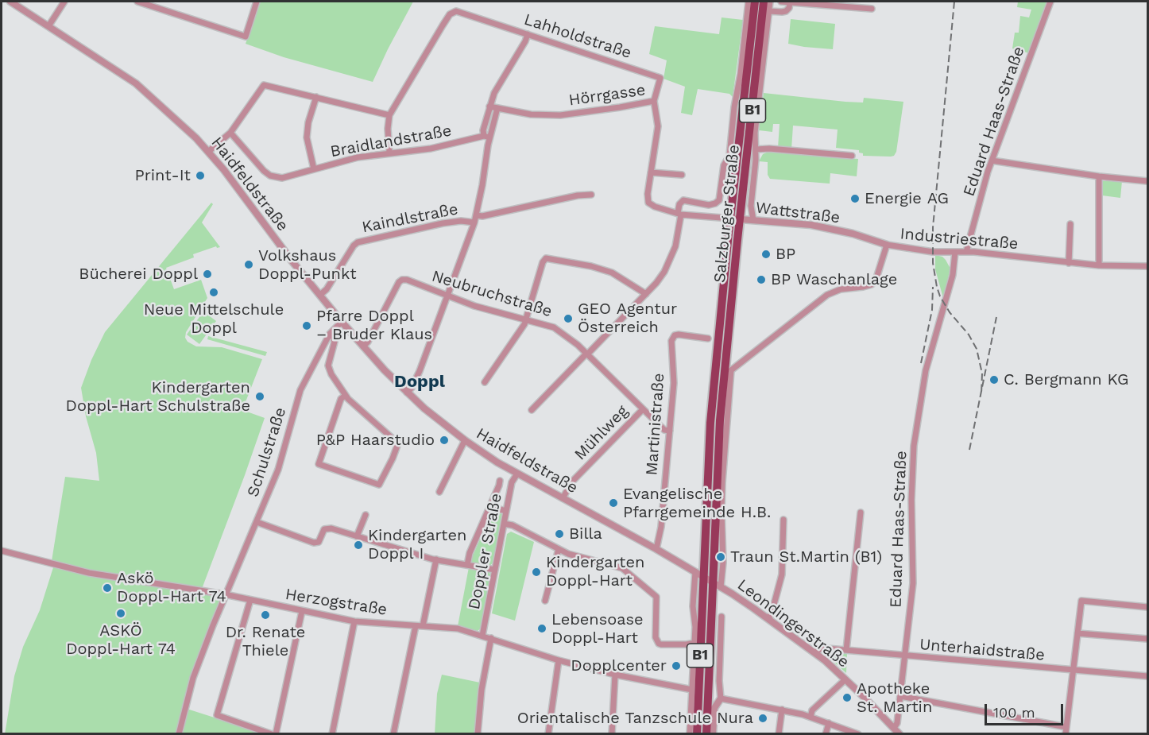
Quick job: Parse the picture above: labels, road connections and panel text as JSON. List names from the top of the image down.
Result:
{
  "streets": {
    "main road": ["B1", "Salzburger Straße"],
    "street": [
      "Lahholdstraße",
      "Hörrgasse",
      "Eduard Haas-Straße",
      "Braidlandstraße",
      "Haidfeldstraße",
      "Wattstraße",
      "Kaindlstraße",
      "Industriestraße",
      "Neubruchstraße",
      "Martinistraße",
      "Mühlweg",
      "Schulstraße",
      "Doppler Straße",
      "Herzogstraße",
      "Leondingerstraße",
      "Unterhaidstraße"
    ]
  },
  "crossings": [
    ["Lahholdstraße", "Hörrgasse"],
    ["Lahholdstraße", "Braidlandstraße"],
    ["Hörrgasse", "Salzburger Straße"],
    ["B1", "Haidfeldstraße"],
    ["B1", "Salzburger Straße"],
    ["B1", "Industriestraße"],
    ["B1", "Leondingerstraße"],
    ["Eduard Haas-Straße", "Industriestraße"],
    ["Eduard Haas-Straße", "Leondingerstraße"],
    ["Eduard Haas-Straße", "Unterhaidstraße"],
    ["Haidfeldstraße", "Kaindlstraße"],
    ["Haidfeldstraße", "Neubruchstraße"],
    ["Haidfeldstraße", "Martinistraße"],
    ["Haidfeldstraße", "Mühlweg"],
    ["Haidfeldstraße", "Schulstraße"],
    ["Haidfeldstraße", "Doppler Straße"],
    ["Haidfeldstraße", "Leondingerstraße"],
    ["Wattstraße", "Salzburger Straße"],
    ["Wattstraße", "Industriestraße"],
    ["Salzburger Straße", "Industriestraße"],
    ["Neubruchstraße", "Martinistraße"],
    ["Neubruchstraße", "Mühlweg"],
    ["Schulstraße", "Herzogstraße"],
    ["Doppler Straße", "Herzogstraße"],
    ["Leondingerstraße", "Unterhaidstraße"]
  ],
  "districts": ["Doppl"],
  "places": [
    "Print-It",
    "Energie AG",
    "BP",
    "Volkshaus Doppl-Punkt",
    "Bücherei Doppl",
    "BP Waschanlage",
    "Neue Mittelschule Doppl",
    "GEO Agentur Österreich",
    "Pfarre Doppl – Bruder Klaus",
    "C. Bergmann KG",
    "Kindergarten Doppl-Hart Schulstraße",
    "P&P Haarstudio",
    "Evangelische Pfarrgemeinde H.B.",
    "Billa",
    "Kindergarten Doppl I",
    "Traun St.Martin (B1)",
    "Kindergarten Doppl-Hart",
    "Askö Doppl-Hart 74",
    "ASKÖ Doppl-Hart 74",
    "Dr. Renate Thiele",
    "Lebensoase Doppl-Hart",
    "Dopplcenter",
    "Apotheke St. Martin",
    "Orientalische Tanzschule Nura"
  ],
  "scale_bar": "100 m"
}
